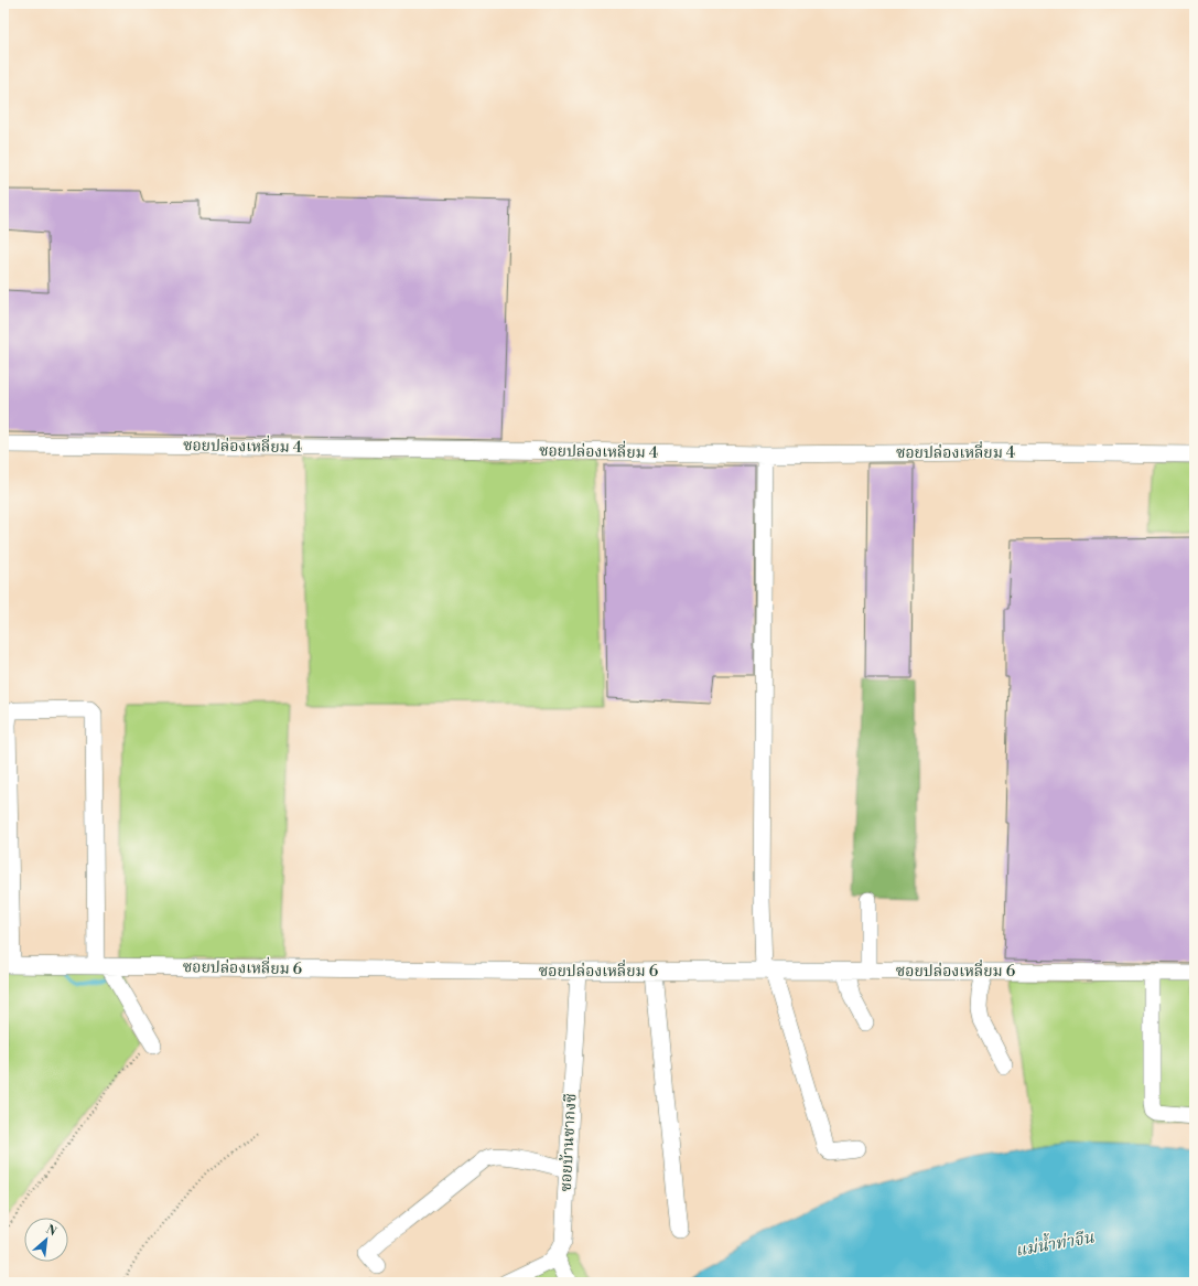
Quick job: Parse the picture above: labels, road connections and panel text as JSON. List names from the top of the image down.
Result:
{
  "streets": {
    "street": ["ซอยปล่องเหลี่ยม 4", "ซอยปล่องเหลี่ยม 6", "ซอยบ้านซากงซี"]
  },
  "crossings": [
    ["ซอยปล่องเหลี่ยม 6", "ซอยบ้านซากงซี"]
  ],
  "water": ["แม่น้ำท่าจีน"],
  "north": "top right"
}
